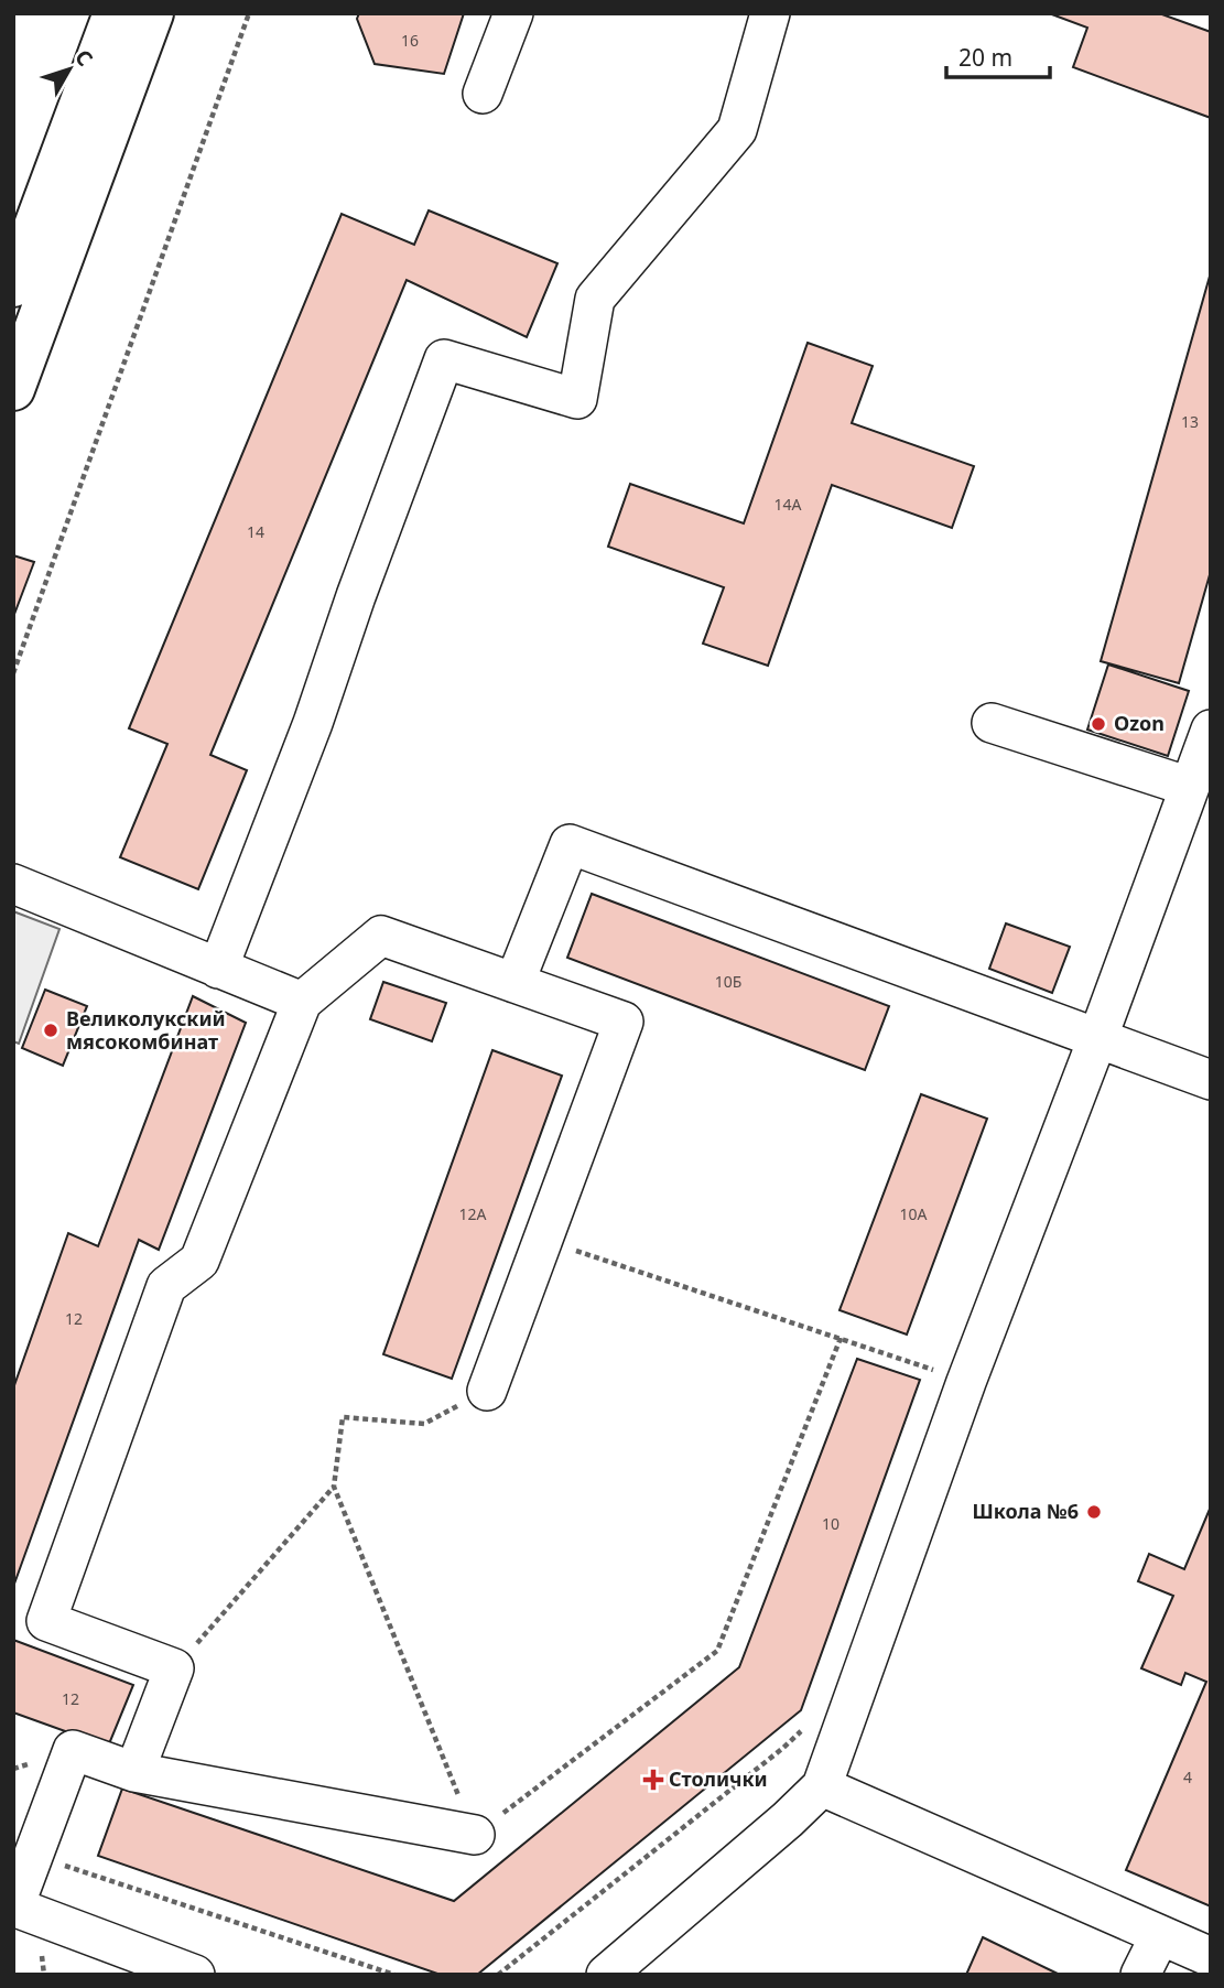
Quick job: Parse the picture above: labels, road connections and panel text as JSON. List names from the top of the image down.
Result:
{
  "places": {
    "other": ["Ozon", "Великолукский мясокомбинат", "Школа №6"],
    "health": ["Столички"]
  },
  "house_numbers": [
    "16",
    "13",
    "14А",
    "14",
    "10Б",
    "12А",
    "10А",
    "12",
    "10",
    "12",
    "4"
  ],
  "scale_bar": "20 m",
  "north": "top right"
}
